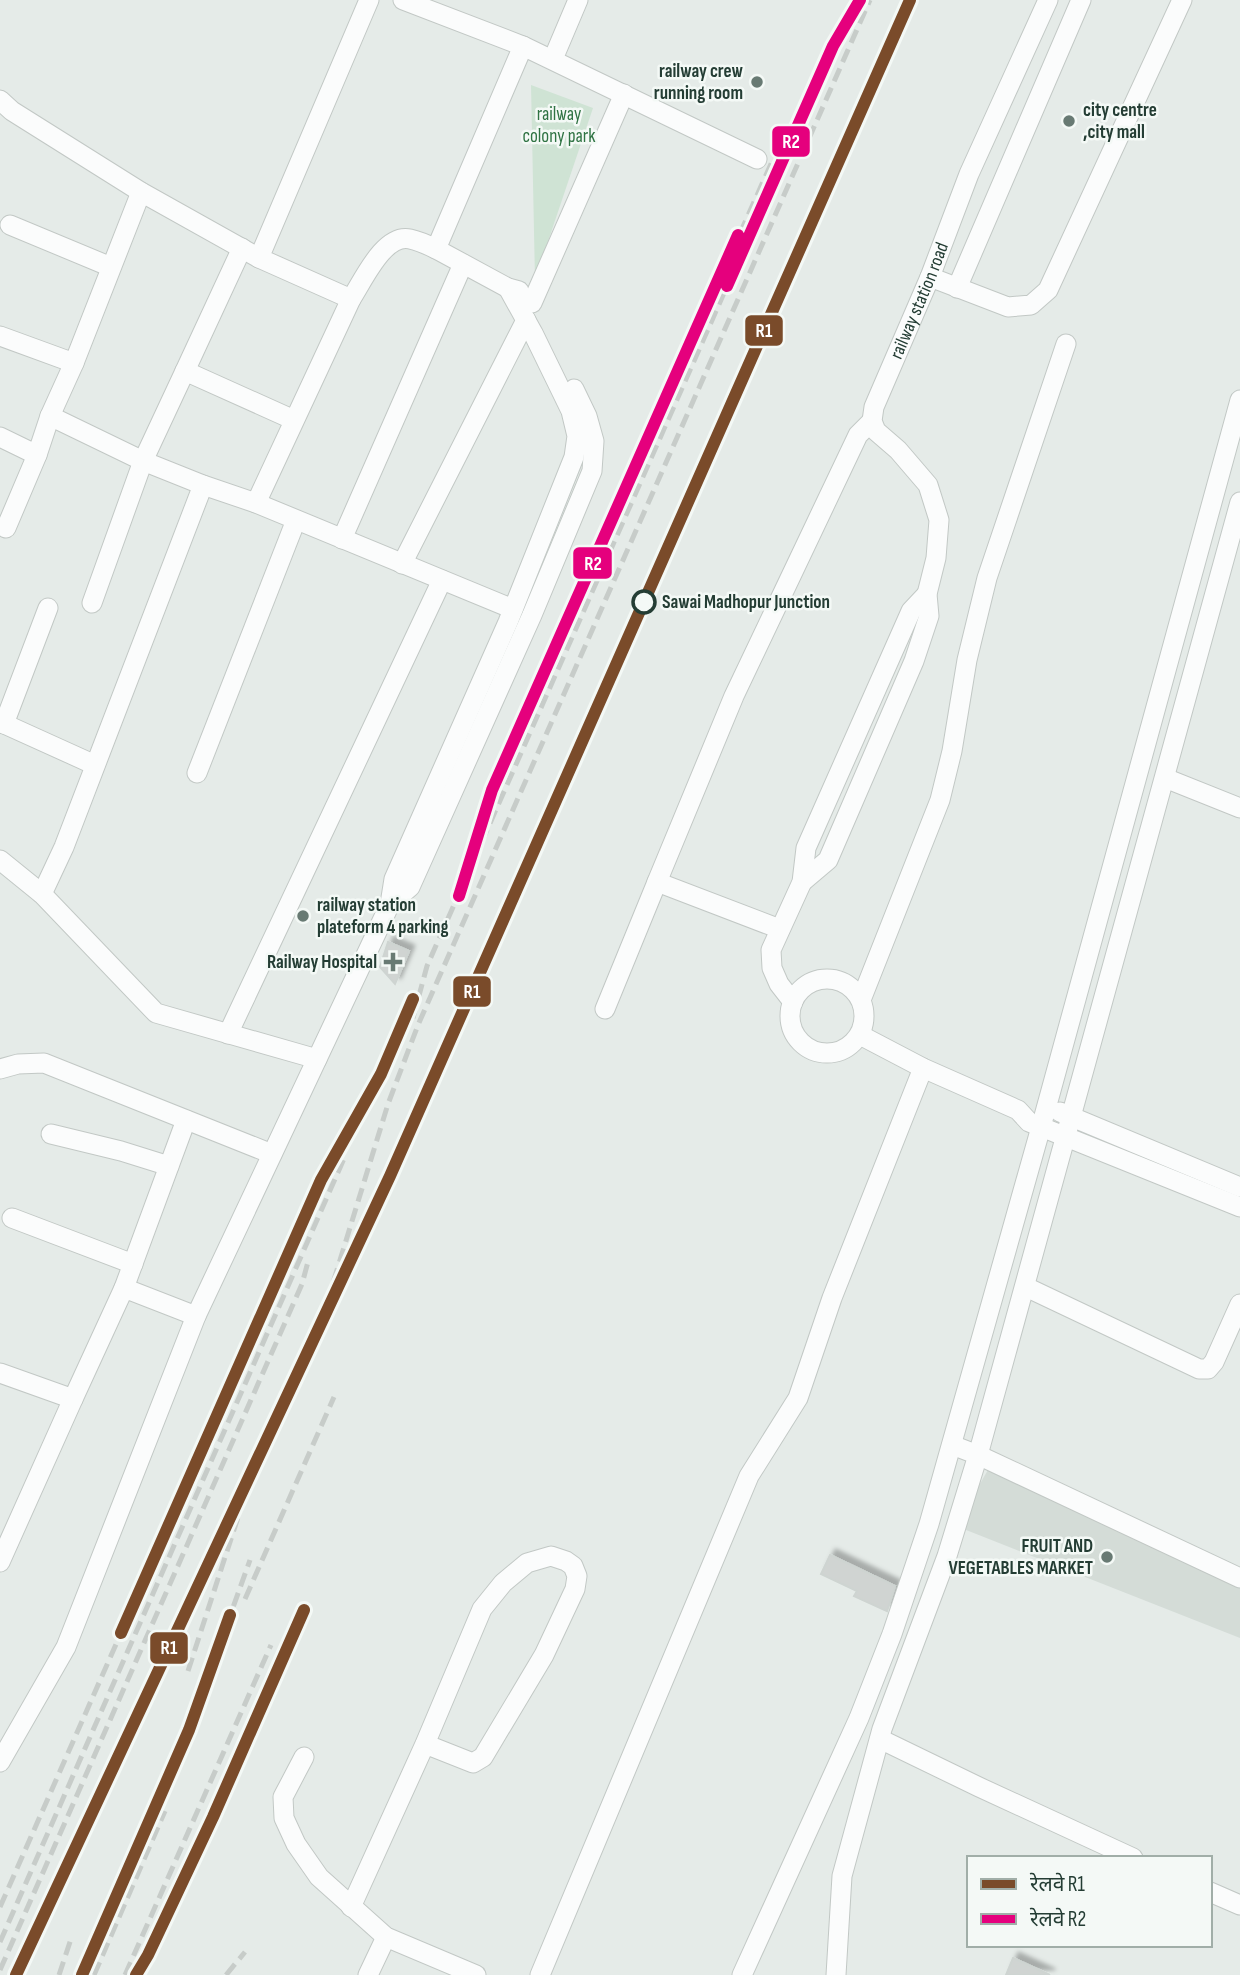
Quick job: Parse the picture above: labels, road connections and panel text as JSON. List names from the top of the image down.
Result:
{
  "streets": {
    "street": ["railway station road"]
  },
  "parks": ["railway colony park"],
  "places": {
    "other": [
      "railway crew running room",
      "city centre ,city mall",
      "Sawai Madhopur Junction",
      "railway station plateform 4 parking",
      "FRUIT AND VEGETABLES MARKET"
    ],
    "health": ["Railway Hospital"]
  },
  "lines": ["rail line R1", "rail line R2"],
  "legend": ["रेलवे R1", "रेलवे R2"]
}
